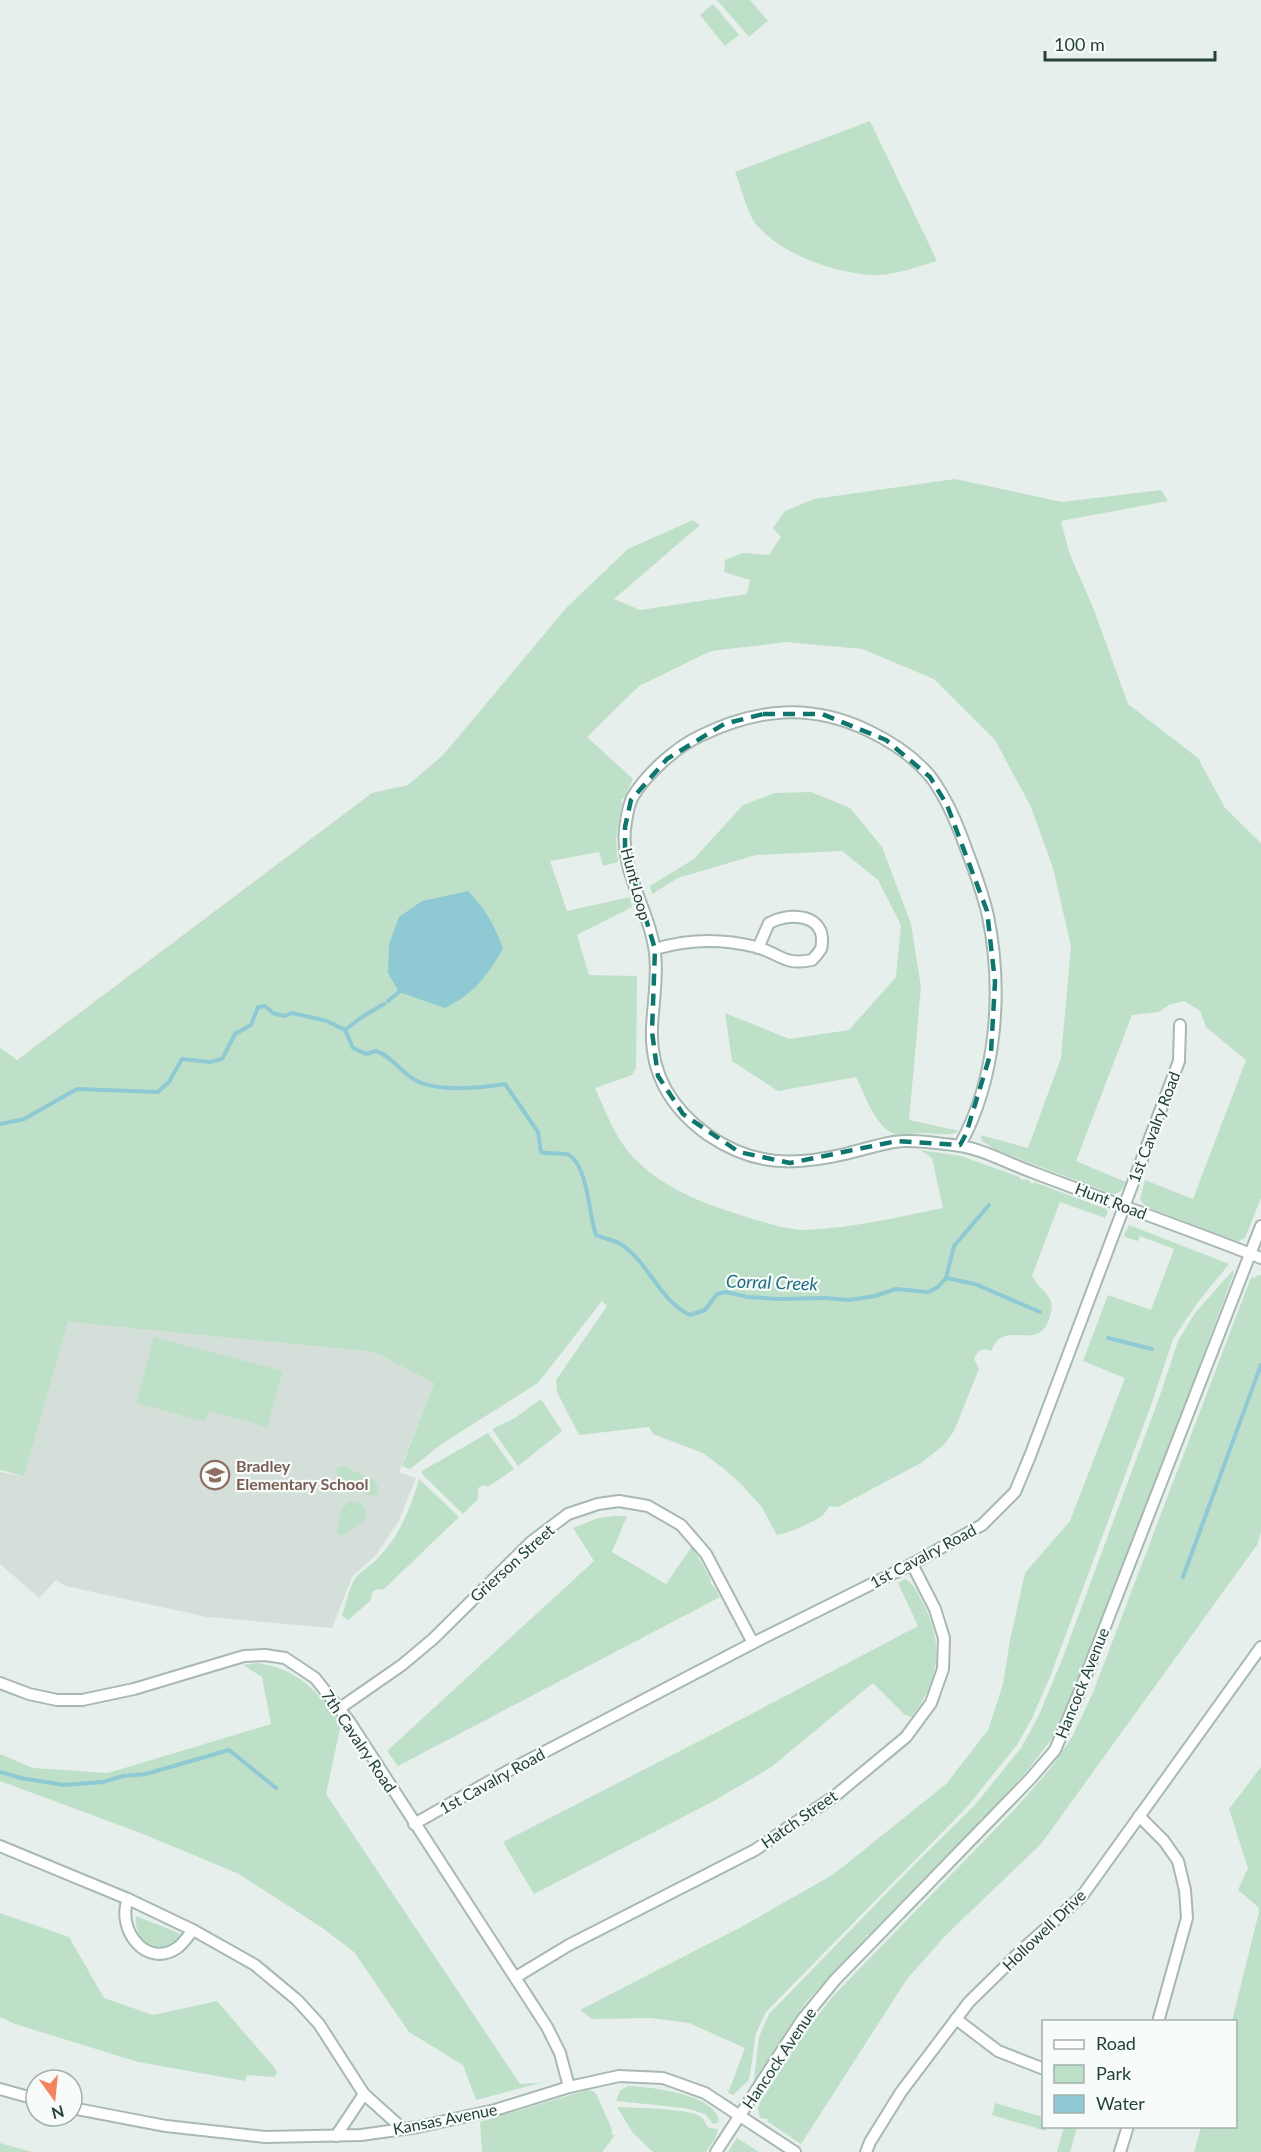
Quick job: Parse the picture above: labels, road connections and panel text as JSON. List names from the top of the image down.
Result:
{
  "streets": {
    "street": [
      "Hunt Loop",
      "1st Cavalry Road",
      "Hunt Road",
      "Grierson Street",
      "Hancock Avenue",
      "7th Cavalry Road",
      "Hatch Street",
      "Hollowell Drive",
      "Kansas Avenue"
    ]
  },
  "crossings": [
    ["Hunt Loop", "Hunt Road"],
    ["1st Cavalry Road", "Hunt Road"],
    ["1st Cavalry Road", "Grierson Street"],
    ["1st Cavalry Road", "7th Cavalry Road"],
    ["1st Cavalry Road", "Hatch Street"],
    ["Hunt Road", "Hancock Avenue"],
    ["Grierson Street", "7th Cavalry Road"],
    ["Hancock Avenue", "Kansas Avenue"],
    ["7th Cavalry Road", "Hatch Street"],
    ["7th Cavalry Road", "Kansas Avenue"]
  ],
  "water": ["Corral Creek"],
  "places": {
    "school or university": ["Bradley Elementary School"]
  },
  "legend": ["Road", "Park", "Water"],
  "scale_bar": "100 m",
  "north": "bottom"
}
